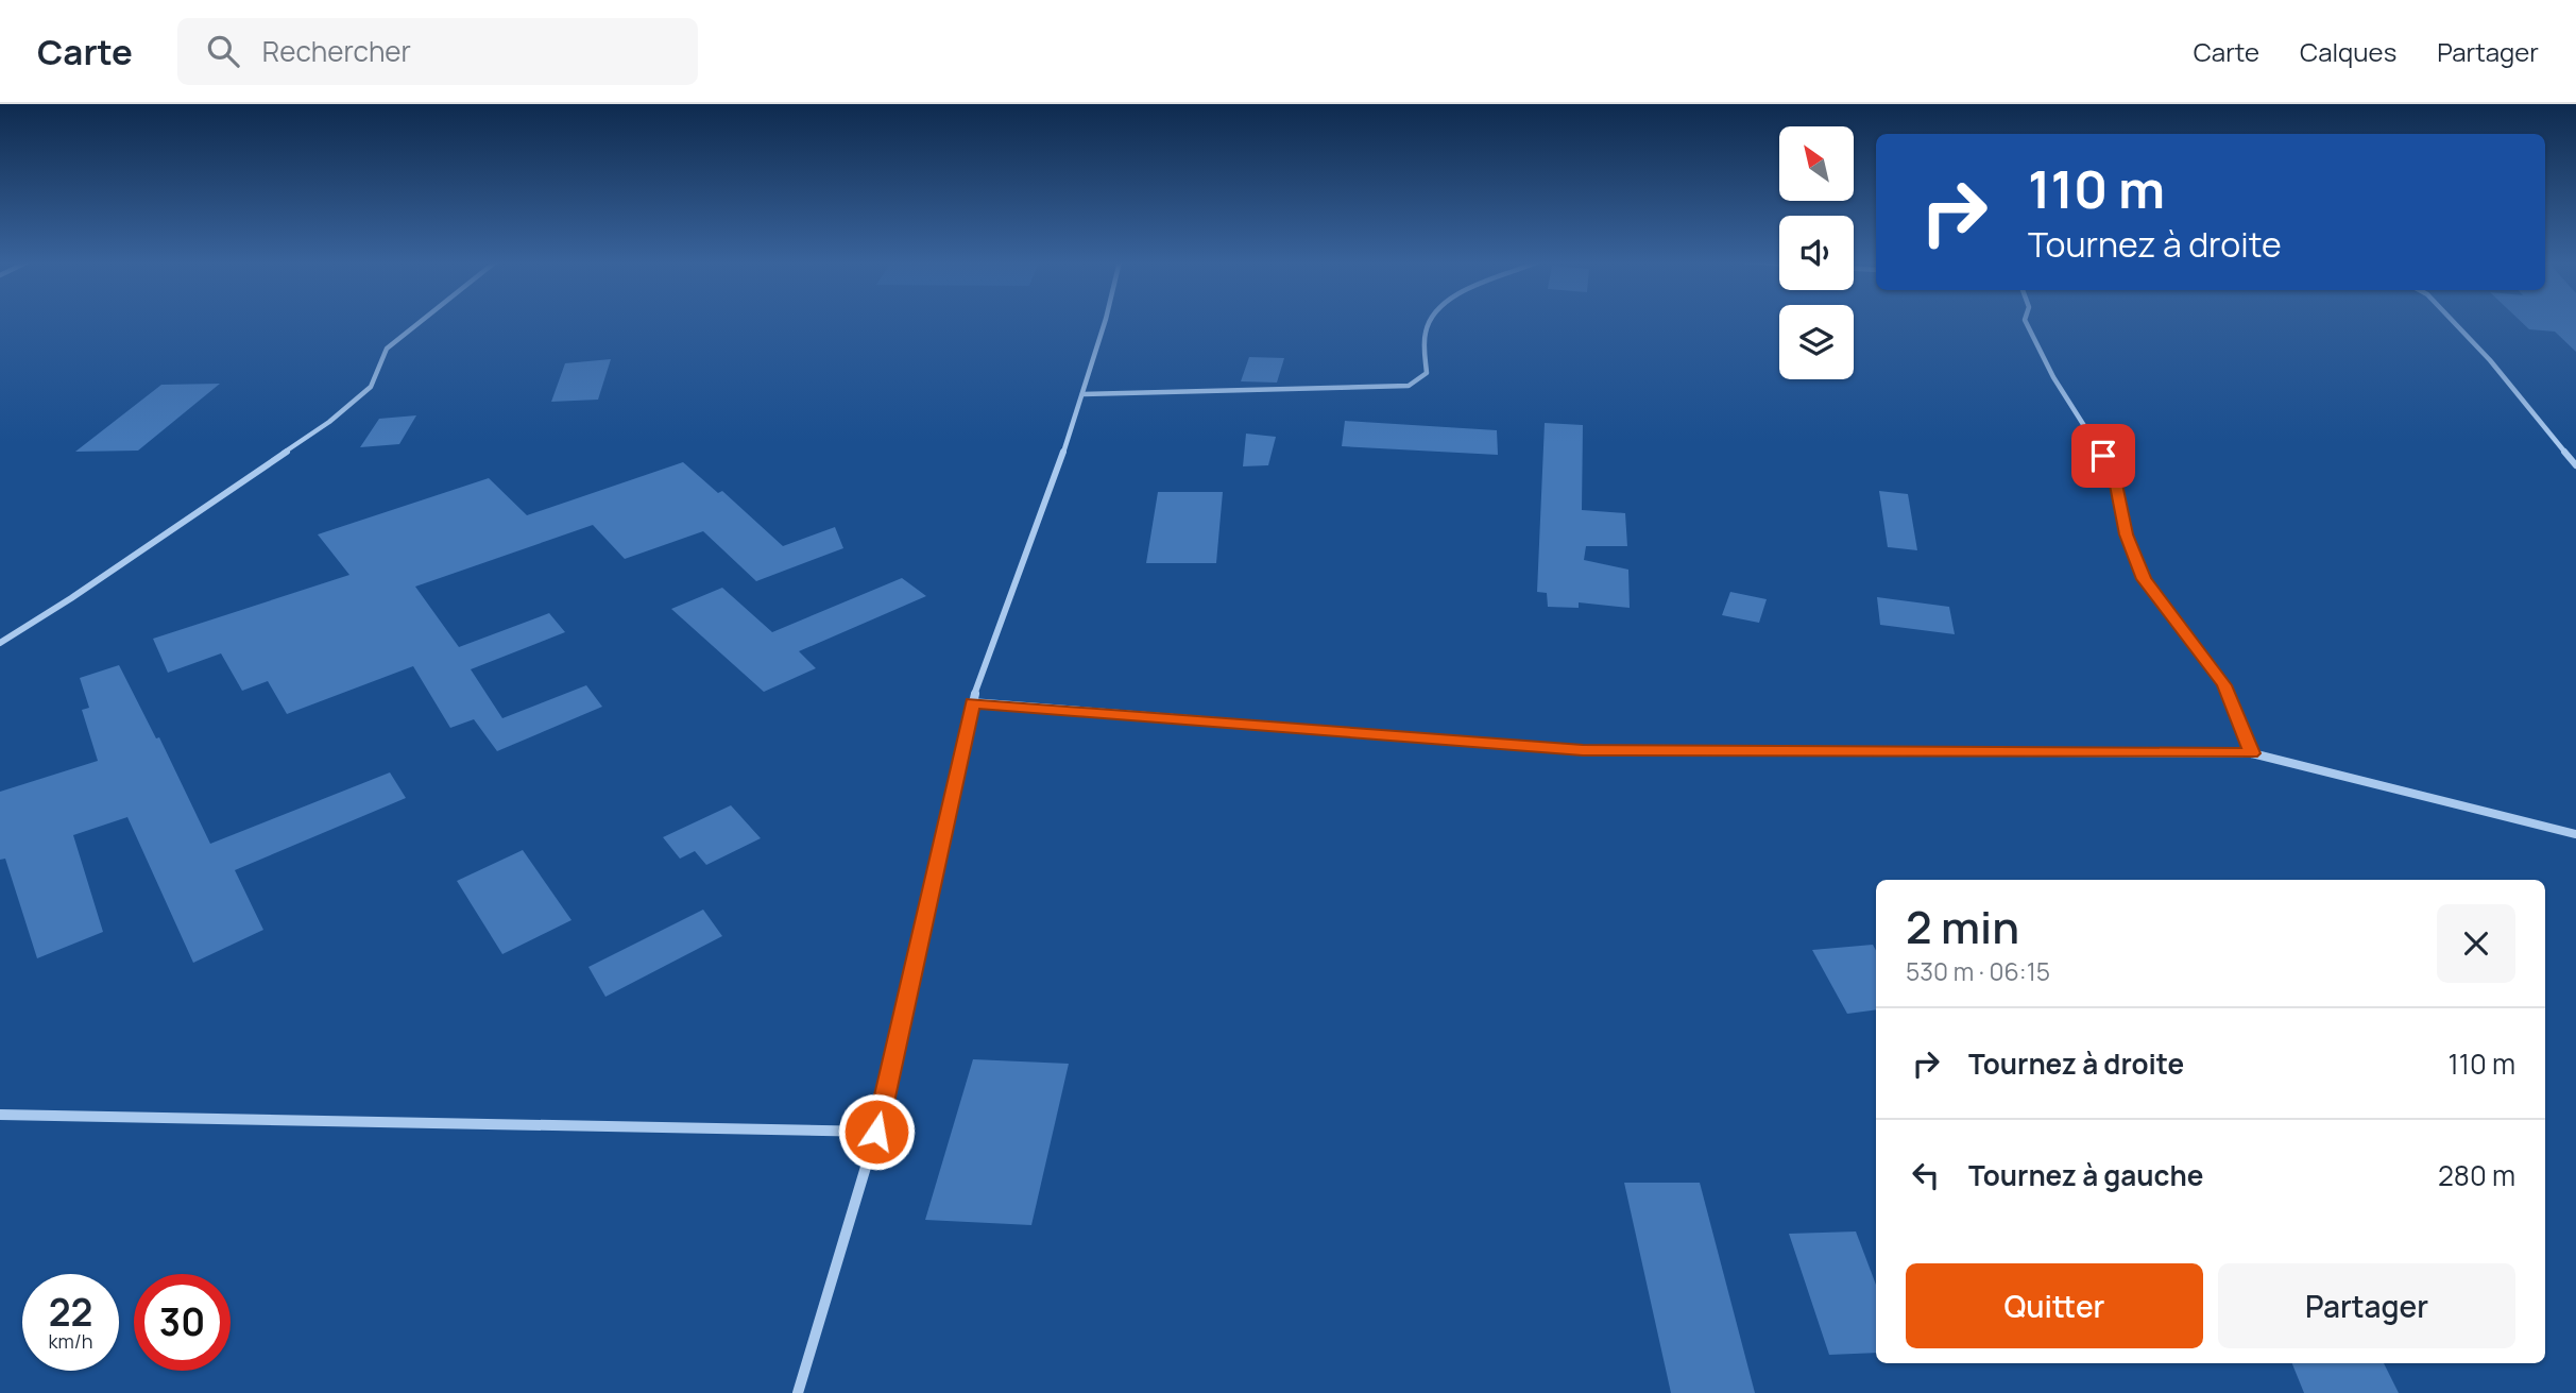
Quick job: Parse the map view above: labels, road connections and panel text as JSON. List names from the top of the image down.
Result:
{
  "north": "top left",
  "page": {
    "header": "Carte",
    "search": "Rechercher",
    "nav": ["Carte", "Calques", "Partager"],
    "turn": ["110 m", "Tournez à droite"],
    "heading": ["2 min", "530 m · 06:15"],
    "list": [
      {
        "name": "Tournez à droite",
        "value": "110 m"
      },
      {
        "name": "Tournez à gauche",
        "value": "280 m"
      }
    ],
    "buttons": ["Quitter", "Partager"],
    "speed": "22 km/h",
    "limit": "30"
  }
}
